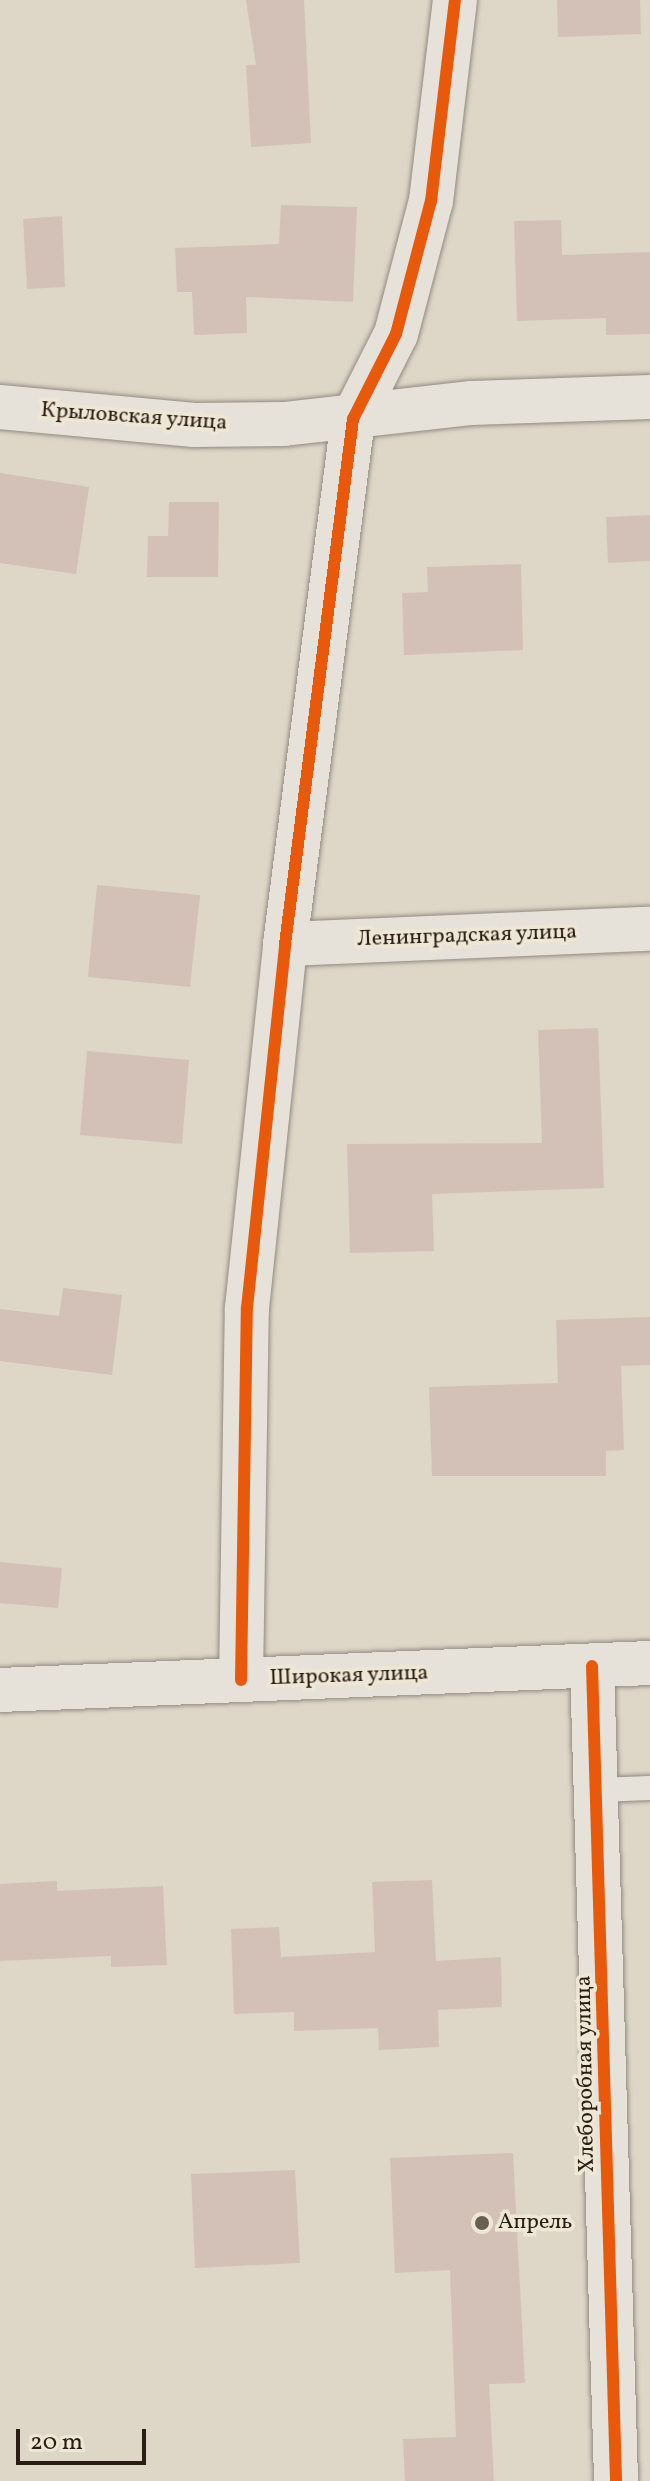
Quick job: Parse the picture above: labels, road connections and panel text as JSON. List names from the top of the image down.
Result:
{
  "streets": {
    "street": [
      "Крыловская улица",
      "Ленинградская улица",
      "Широкая улица",
      "Хлеборобная улица"
    ]
  },
  "crossings": [
    ["Широкая улица", "Хлеборобная улица"]
  ],
  "places": ["Апрель"],
  "scale_bar": "20 m"
}
